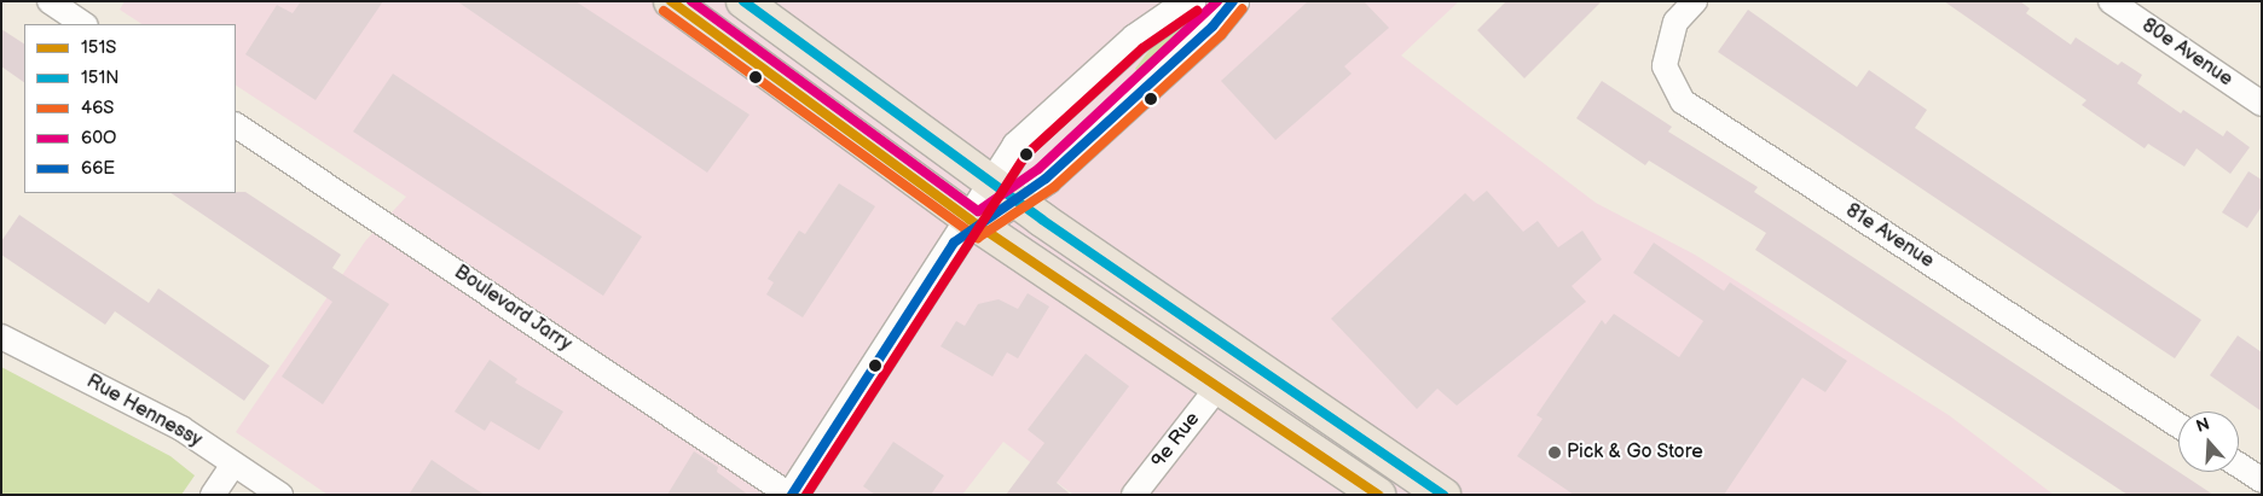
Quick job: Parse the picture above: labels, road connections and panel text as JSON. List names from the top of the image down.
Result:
{
  "streets": {
    "street": [
      "80e Avenue",
      "81e Avenue",
      "Boulevard Jarry",
      "Rue Hennessy",
      "9e Rue"
    ]
  },
  "places": ["Pick & Go Store"],
  "lines": [
    "transit line 151S",
    "transit line 151N",
    "transit line 60O",
    "transit line 66E",
    "transit line 46S"
  ],
  "legend": [
    "151S",
    "151N",
    "46S",
    "60O",
    "66E"
  ],
  "north": "top"
}
